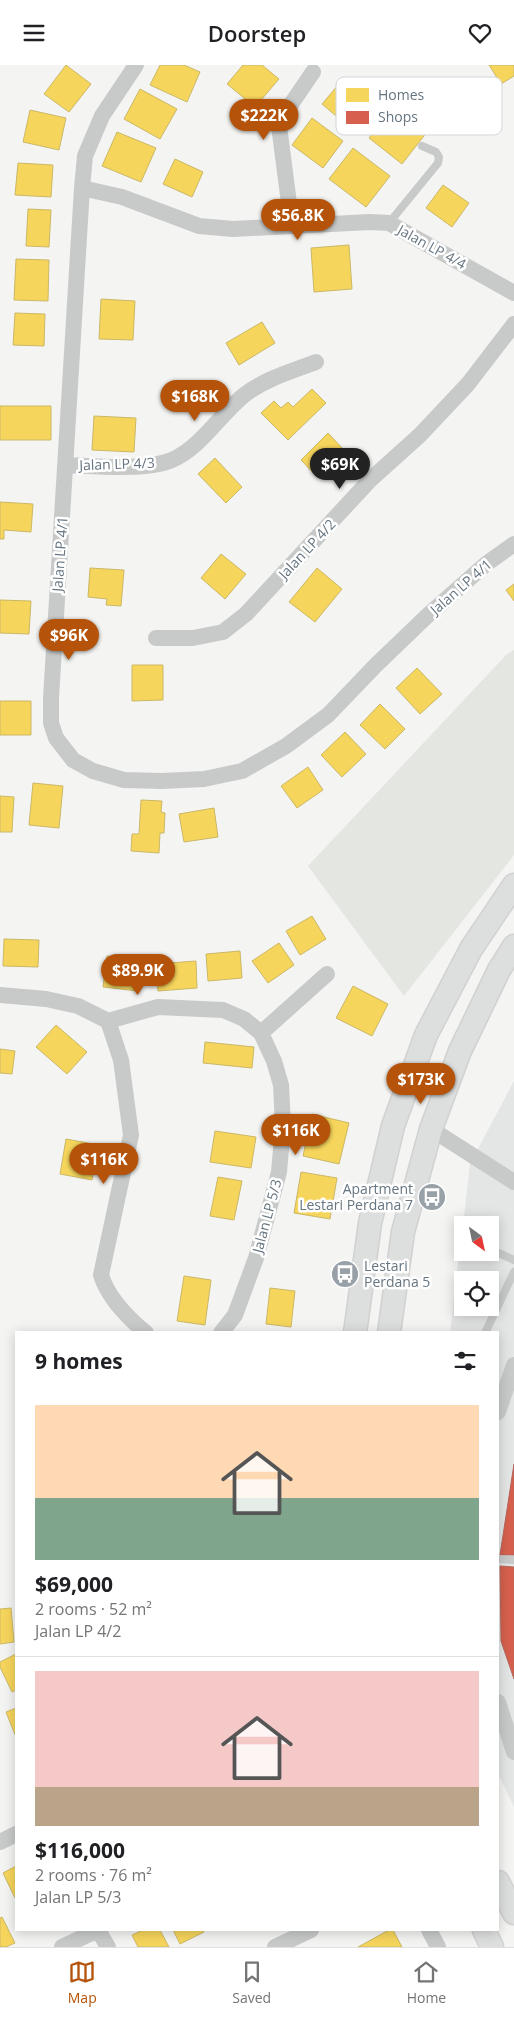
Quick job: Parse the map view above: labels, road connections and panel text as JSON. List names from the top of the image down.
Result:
{
  "streets": {
    "street": [
      "Jalan LP 4/4",
      "Jalan LP 4/3",
      "Jalan LP 4/2",
      "Jalan LP 4/1",
      "Jalan LP 5/3"
    ]
  },
  "crossings": [
    ["Jalan LP 4/4", "Jalan LP 4/1"],
    ["Jalan LP 4/3", "Jalan LP 4/1"]
  ],
  "places": {
    "bus stop": ["Apartment Lestari Perdana 7", "Lestari Perdana 5"]
  },
  "legend": ["Homes", "Shops"],
  "north": "bottom right",
  "page": {
    "header": "Doorstep",
    "price": [
      "$222K",
      "$56.8K",
      "$168K",
      "$69K",
      "$96K",
      "$89.9K",
      "$173K",
      "$116K",
      "$116K"
    ],
    "heading": "9 homes",
    "list": [
      {
        "name": "$69,000",
        "note": "2 rooms · 52 m² · Jalan LP 4/2"
      },
      {
        "name": "$116,000",
        "note": "2 rooms · 76 m² · Jalan LP 5/3"
      }
    ],
    "tabs": ["Map", "Saved", "Home"]
  }
}
